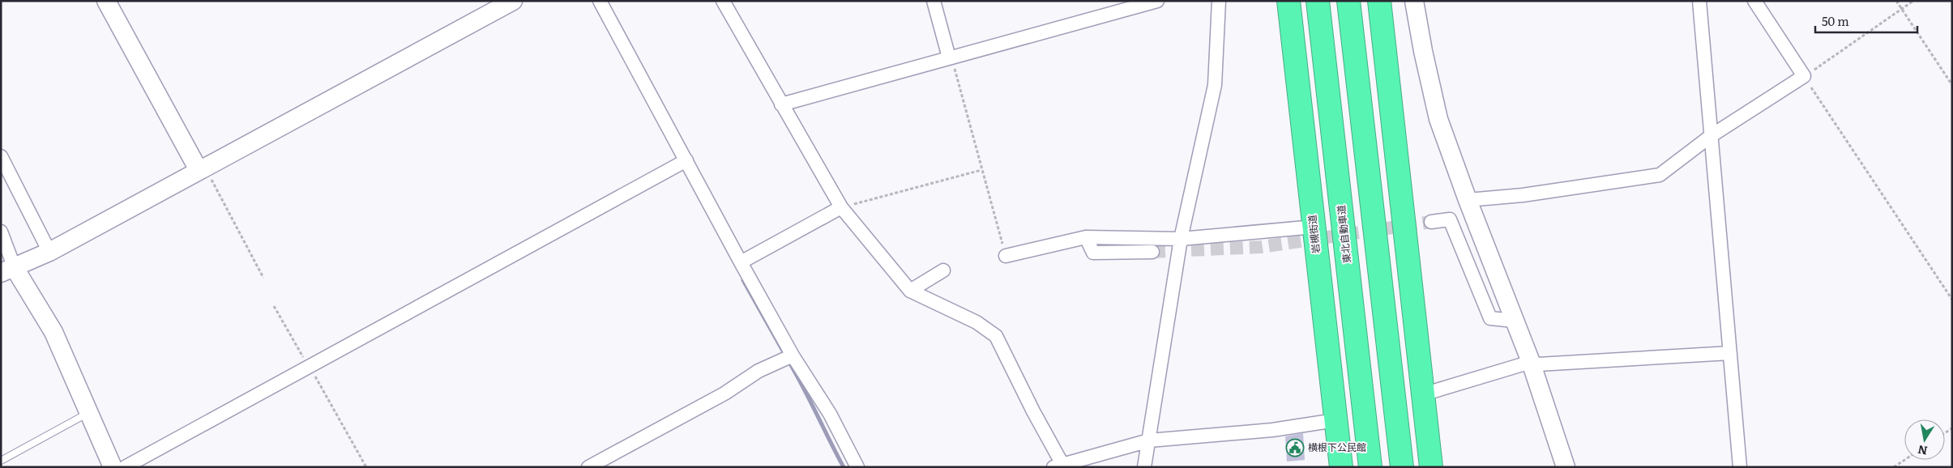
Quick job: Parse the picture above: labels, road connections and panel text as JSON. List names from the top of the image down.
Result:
{
  "streets": {
    "highway": ["岩槻街道", "東北自動車道"]
  },
  "places": {
    "public building": ["横根下公民館"]
  },
  "scale_bar": "50 m",
  "north": "bottom"
}
